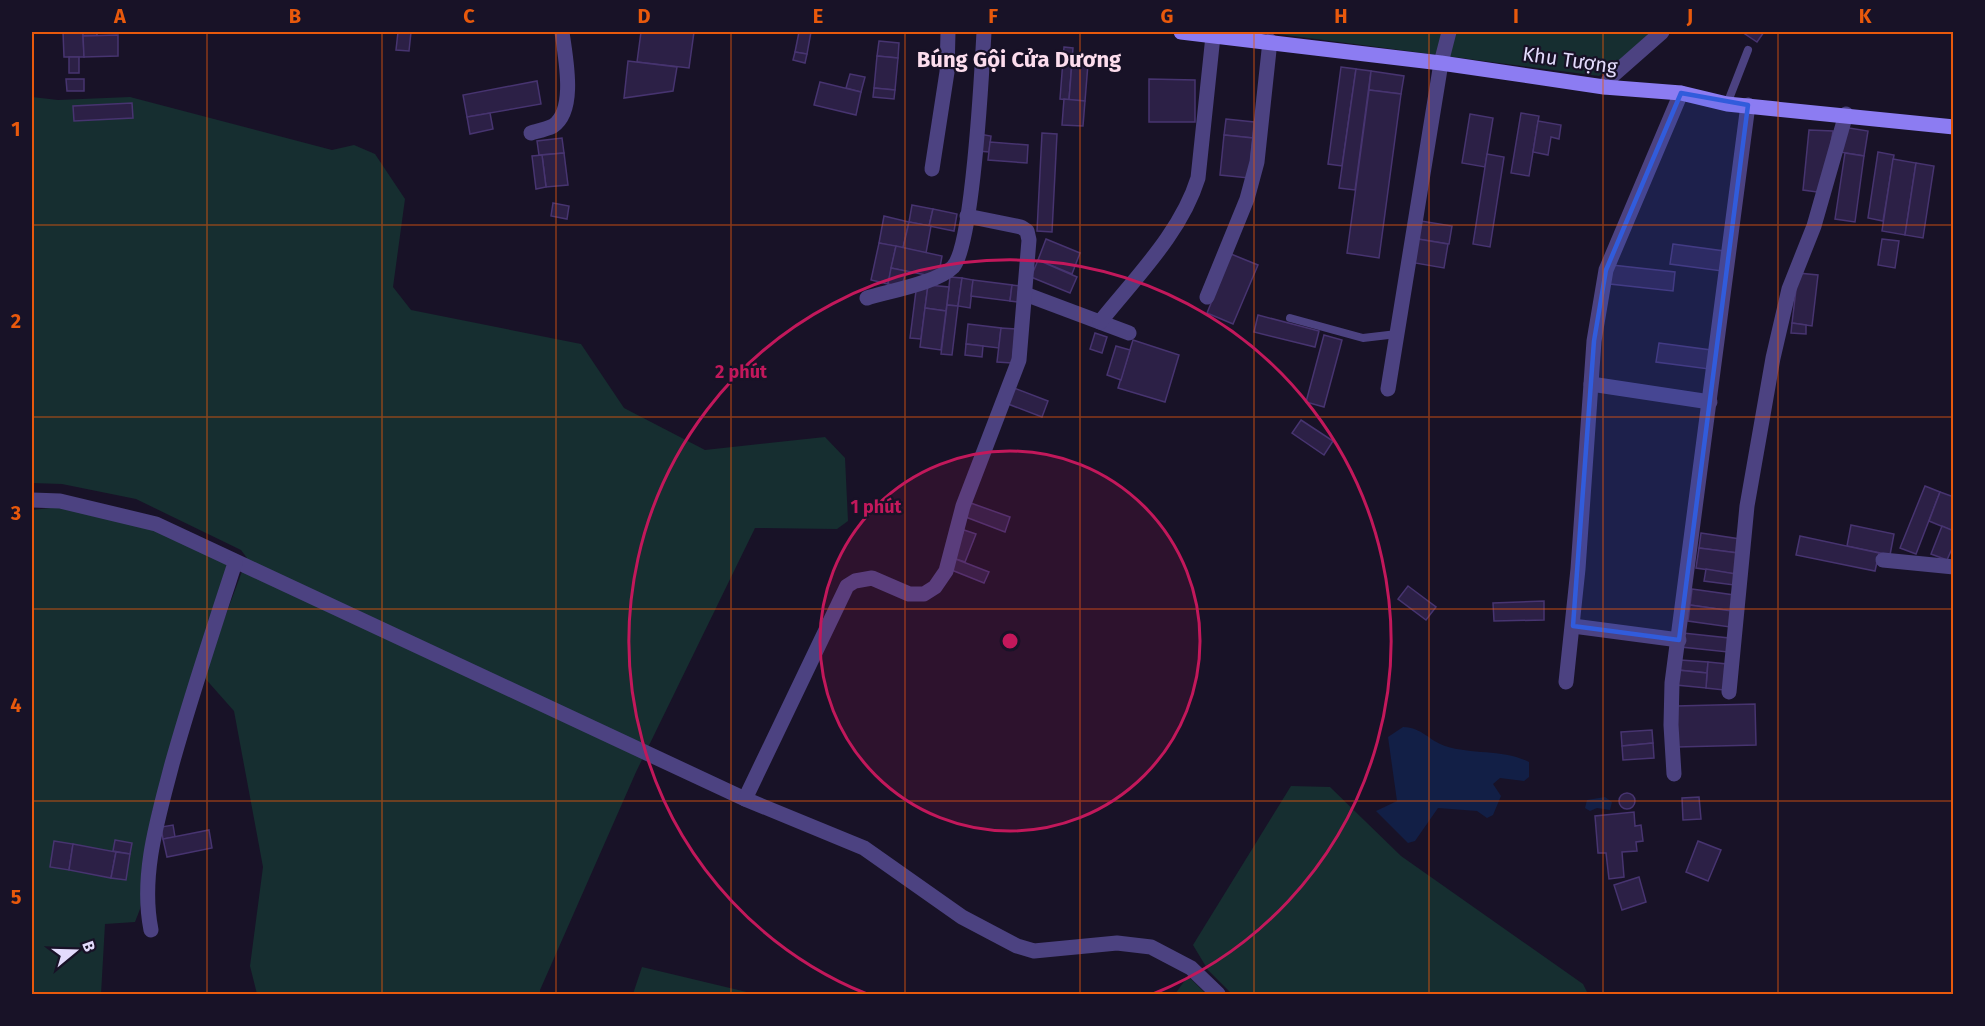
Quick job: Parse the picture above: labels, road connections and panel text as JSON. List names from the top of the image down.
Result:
{
  "streets": {
    "street": ["Khu Tượng"]
  },
  "districts": ["Búng Gội Cửa Dương"],
  "north": "right",
  "grid": {
    "columns": [
      "A",
      "B",
      "C",
      "D",
      "E",
      "F",
      "G",
      "H",
      "I",
      "J",
      "K"
    ],
    "rows": [
      "1",
      "2",
      "3",
      "4",
      "5"
    ]
  },
  "rings": ["2 phút", "1 phút"]
}
